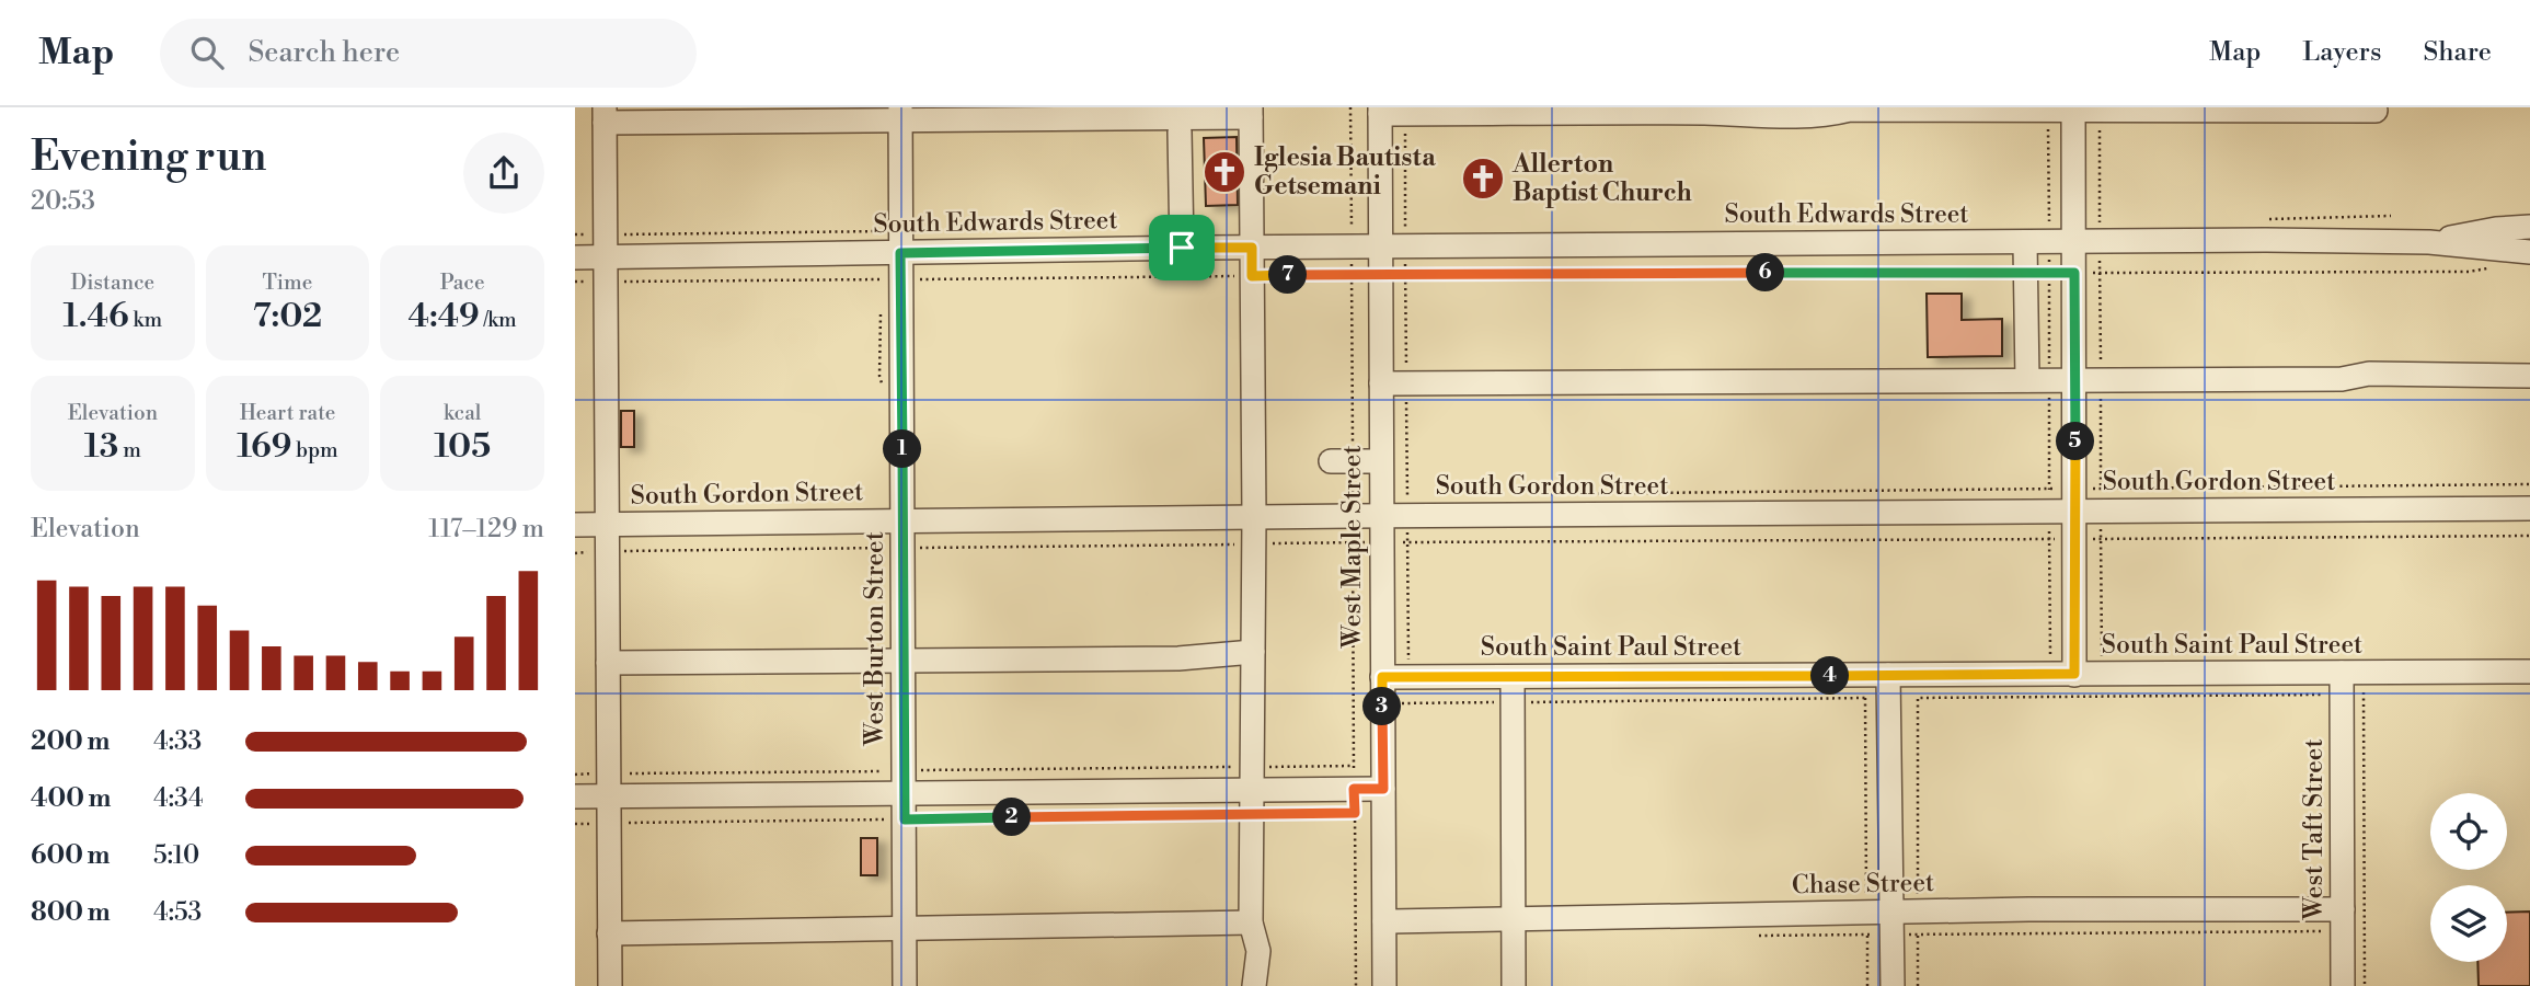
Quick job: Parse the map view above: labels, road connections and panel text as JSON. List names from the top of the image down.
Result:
{
  "streets": {
    "street": [
      "South Edwards Street",
      "South Gordon Street",
      "West Maple Street",
      "West Burton Street",
      "South Saint Paul Street",
      "West Taft Street",
      "Chase Street"
    ]
  },
  "crossings": [
    ["South Edwards Street", "West Maple Street"],
    ["South Edwards Street", "West Burton Street"],
    ["South Gordon Street", "West Maple Street"],
    ["South Gordon Street", "West Burton Street"],
    ["West Maple Street", "South Saint Paul Street"],
    ["West Maple Street", "Chase Street"],
    ["South Saint Paul Street", "West Taft Street"],
    ["West Taft Street", "Chase Street"]
  ],
  "places": {
    "church": ["Iglesia Bautista Getsemani", "Allerton Baptist Church"]
  },
  "page": {
    "header": "Map",
    "search": "Search here",
    "nav": ["Map", "Layers", "Share"],
    "heading": ["Evening run", "20:53"],
    "stats": [
      ["Distance", "1.46 km"],
      ["Time", "7:02"],
      ["Pace", "4:49 /km"],
      ["Elevation", "13 m"],
      ["Heart rate", "169 bpm"],
      ["kcal", "105"]
    ],
    "pins": [
      "6",
      "7",
      "5",
      "1",
      "4",
      "3",
      "2"
    ],
    "chart": ["Elevation", "117–129 m"],
    "list": [
      {
        "name": "200 m",
        "note": "4:33"
      },
      {
        "name": "400 m",
        "note": "4:34"
      },
      {
        "name": "600 m",
        "note": "5:10"
      },
      {
        "name": "800 m",
        "note": "4:53"
      }
    ]
  }
}
